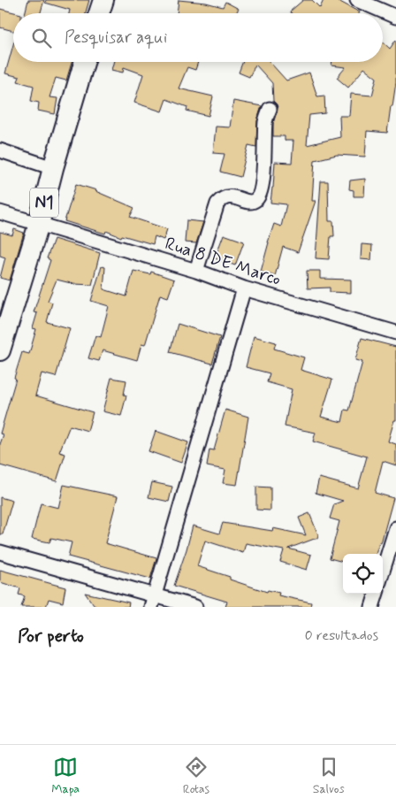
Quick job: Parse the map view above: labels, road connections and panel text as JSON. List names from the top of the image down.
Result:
{
  "streets": {
    "highway": ["N1"],
    "street": ["Rua 8 DE Marco"]
  },
  "crossings": [
    ["N1", "Rua 8 DE Marco"]
  ],
  "page": {
    "search": "Pesquisar aqui",
    "heading": ["Por perto", "0 resultados"],
    "nav": ["Mapa", "Rotas", "Salvos"]
  }
}
